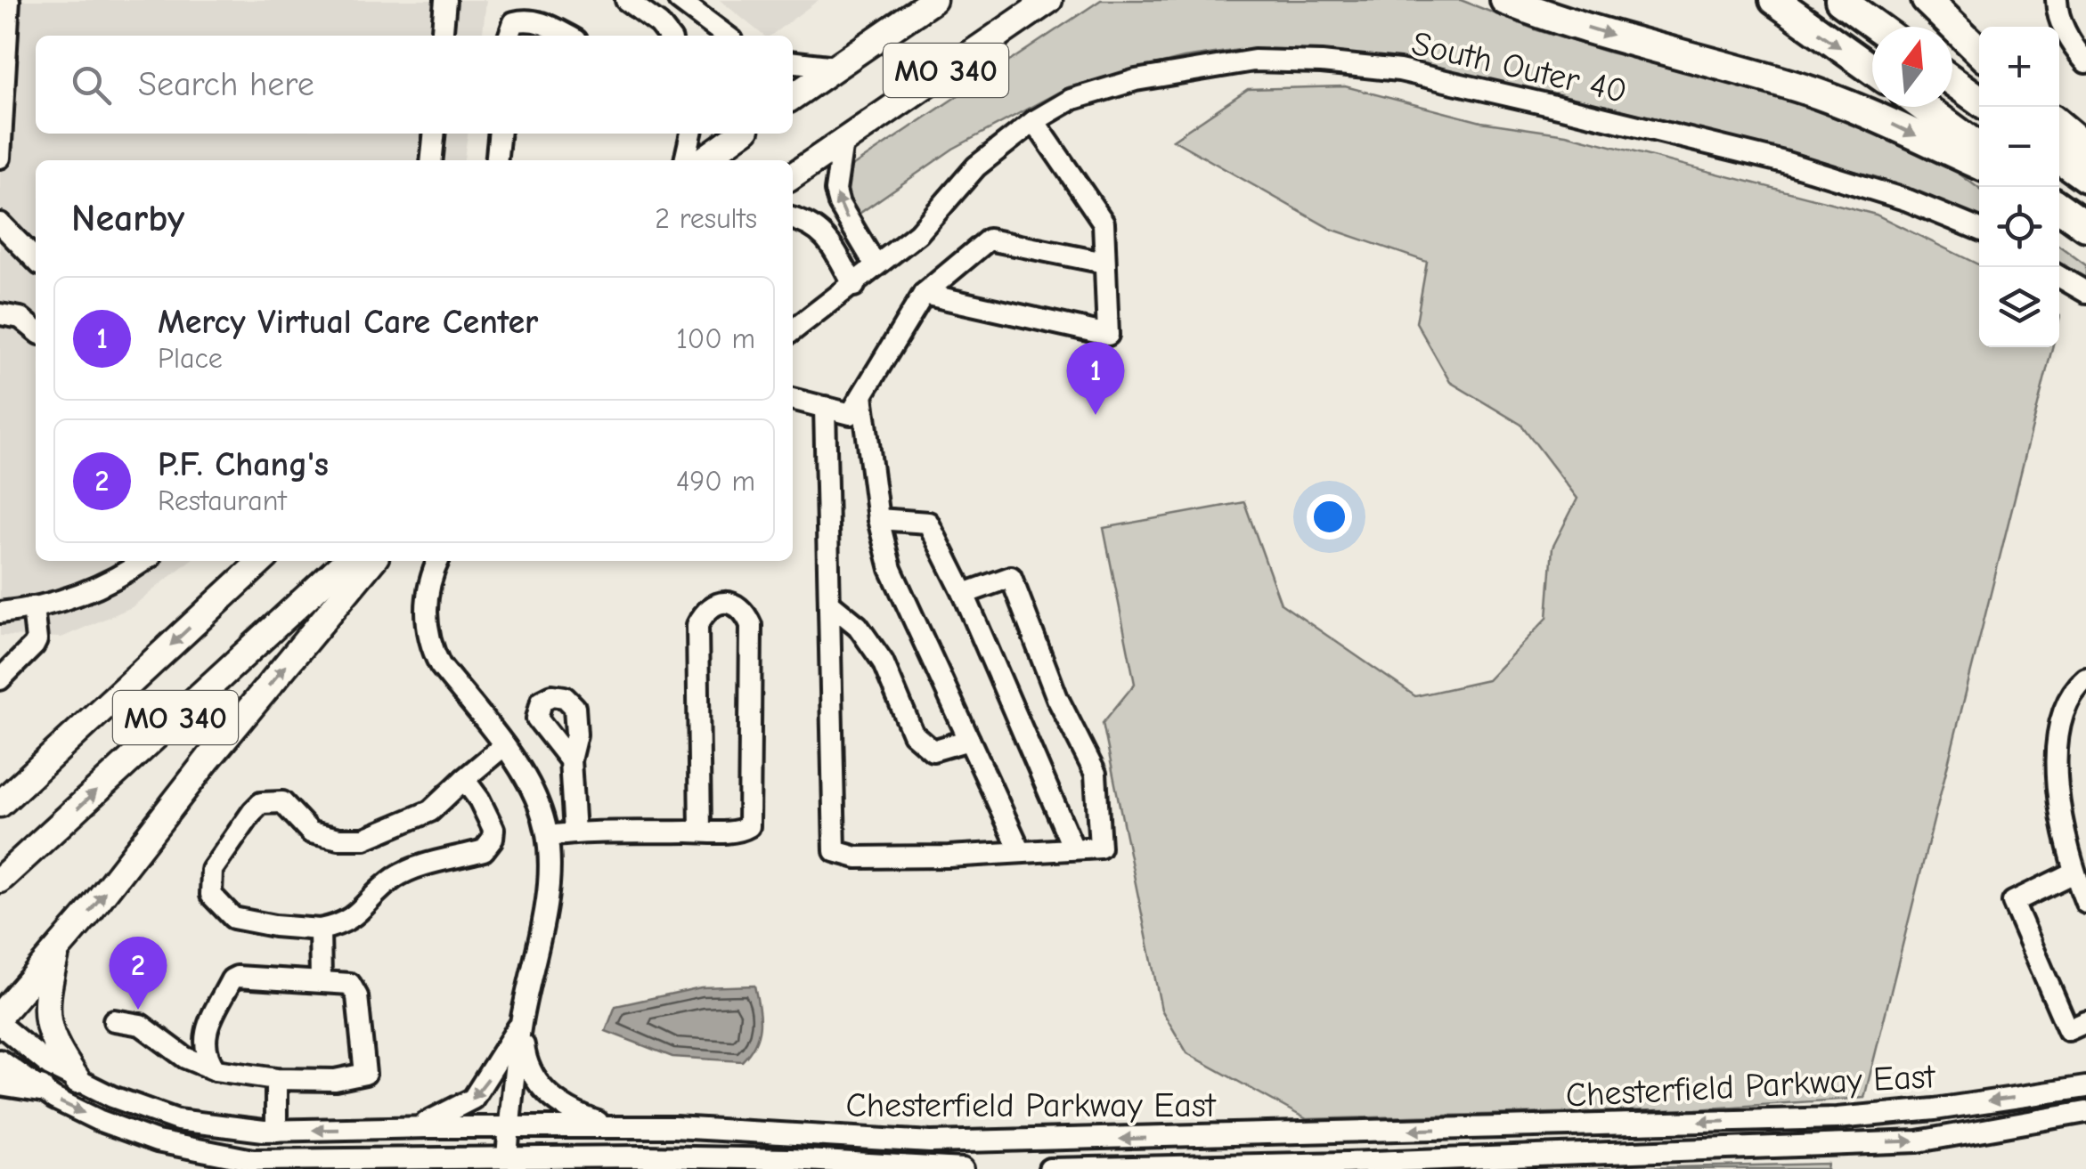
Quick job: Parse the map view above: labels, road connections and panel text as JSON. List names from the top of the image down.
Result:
{
  "streets": {
    "main road": ["MO 340"],
    "street": ["South Outer 40", "Chesterfield Parkway East"]
  },
  "north": "top",
  "page": {
    "map_buttons": ["+", "−"],
    "search": "Search here",
    "heading": ["Nearby", "2 results"],
    "list": [
      {
        "mark": "1",
        "name": "Mercy Virtual Care Center",
        "note": "Place",
        "value": "100 m"
      },
      {
        "mark": "2",
        "name": "P.F. Chang's",
        "note": "Restaurant",
        "value": "490 m"
      }
    ],
    "pins": ["1", "2"]
  }
}
